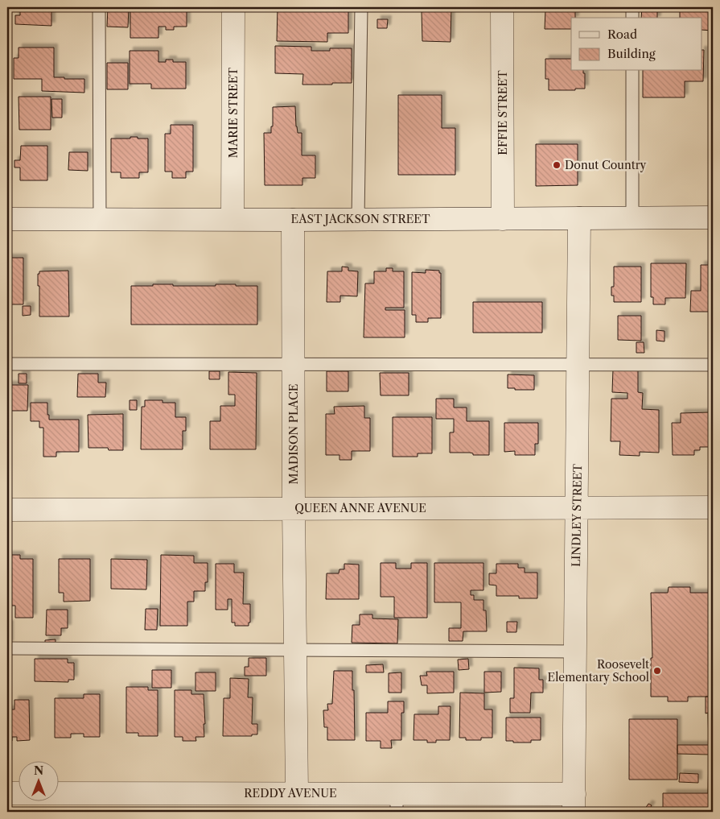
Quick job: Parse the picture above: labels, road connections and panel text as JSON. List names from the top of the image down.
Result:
{
  "streets": {
    "street": [
      "MARIE STREET",
      "EFFIE STREET",
      "EAST JACKSON STREET",
      "MADISON PLACE",
      "QUEEN ANNE AVENUE",
      "LINDLEY STREET",
      "REDDY AVENUE"
    ]
  },
  "crossings": [
    ["MARIE STREET", "EAST JACKSON STREET"],
    ["EFFIE STREET", "EAST JACKSON STREET"],
    ["EAST JACKSON STREET", "MADISON PLACE"],
    ["EAST JACKSON STREET", "LINDLEY STREET"],
    ["MADISON PLACE", "QUEEN ANNE AVENUE"],
    ["MADISON PLACE", "REDDY AVENUE"],
    ["QUEEN ANNE AVENUE", "LINDLEY STREET"],
    ["LINDLEY STREET", "REDDY AVENUE"]
  ],
  "places": ["Donut Country", "Roosevelt Elementary School"],
  "legend": ["Road", "Building"],
  "north": "top"
}
